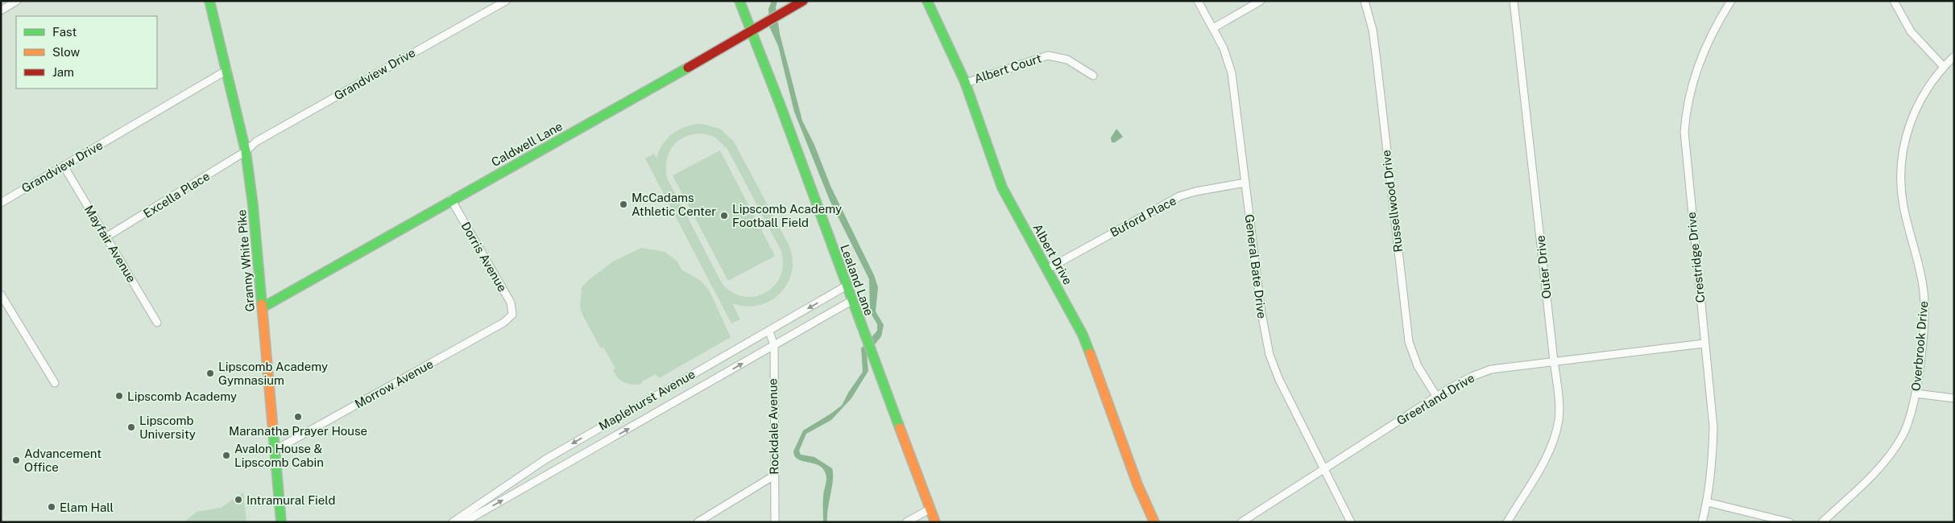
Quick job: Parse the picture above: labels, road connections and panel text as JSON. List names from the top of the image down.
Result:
{
  "streets": {
    "street": [
      "Albert Court",
      "Grandview Drive",
      "Caldwell Lane",
      "Excella Place",
      "Russellwood Drive",
      "Buford Place",
      "Mayfair Avenue",
      "Albert Drive",
      "Dorris Avenue",
      "Crestridge Drive",
      "Granny White Pike",
      "General Bate Drive",
      "Outer Drive",
      "Lealand Lane",
      "Overbrook Drive",
      "Morrow Avenue",
      "Greerland Drive",
      "Maplehurst Avenue",
      "Rockdale Avenue"
    ]
  },
  "crossings": [
    ["Albert Court", "Albert Drive"],
    ["Grandview Drive", "Excella Place"],
    ["Grandview Drive", "Mayfair Avenue"],
    ["Grandview Drive", "Granny White Pike"],
    ["Caldwell Lane", "Dorris Avenue"],
    ["Caldwell Lane", "Granny White Pike"],
    ["Caldwell Lane", "Lealand Lane"],
    ["Excella Place", "Mayfair Avenue"],
    ["Excella Place", "Granny White Pike"],
    ["Russellwood Drive", "Greerland Drive"],
    ["Buford Place", "Albert Drive"],
    ["Buford Place", "General Bate Drive"],
    ["Dorris Avenue", "Morrow Avenue"],
    ["Crestridge Drive", "Greerland Drive"],
    ["Granny White Pike", "Morrow Avenue"],
    ["General Bate Drive", "Greerland Drive"],
    ["Outer Drive", "Greerland Drive"],
    ["Lealand Lane", "Maplehurst Avenue"],
    ["Maplehurst Avenue", "Rockdale Avenue"]
  ],
  "places": [
    "McCadams Athletic Center",
    "Lipscomb Academy Football Field",
    "Lipscomb Academy Gymnasium",
    "Lipscomb Academy",
    "Maranatha Prayer House",
    "Lipscomb University",
    "Avalon House & Lipscomb Cabin",
    "Advancement Office",
    "Intramural Field",
    "Elam Hall"
  ],
  "legend": ["Fast", "Slow", "Jam"]
}
